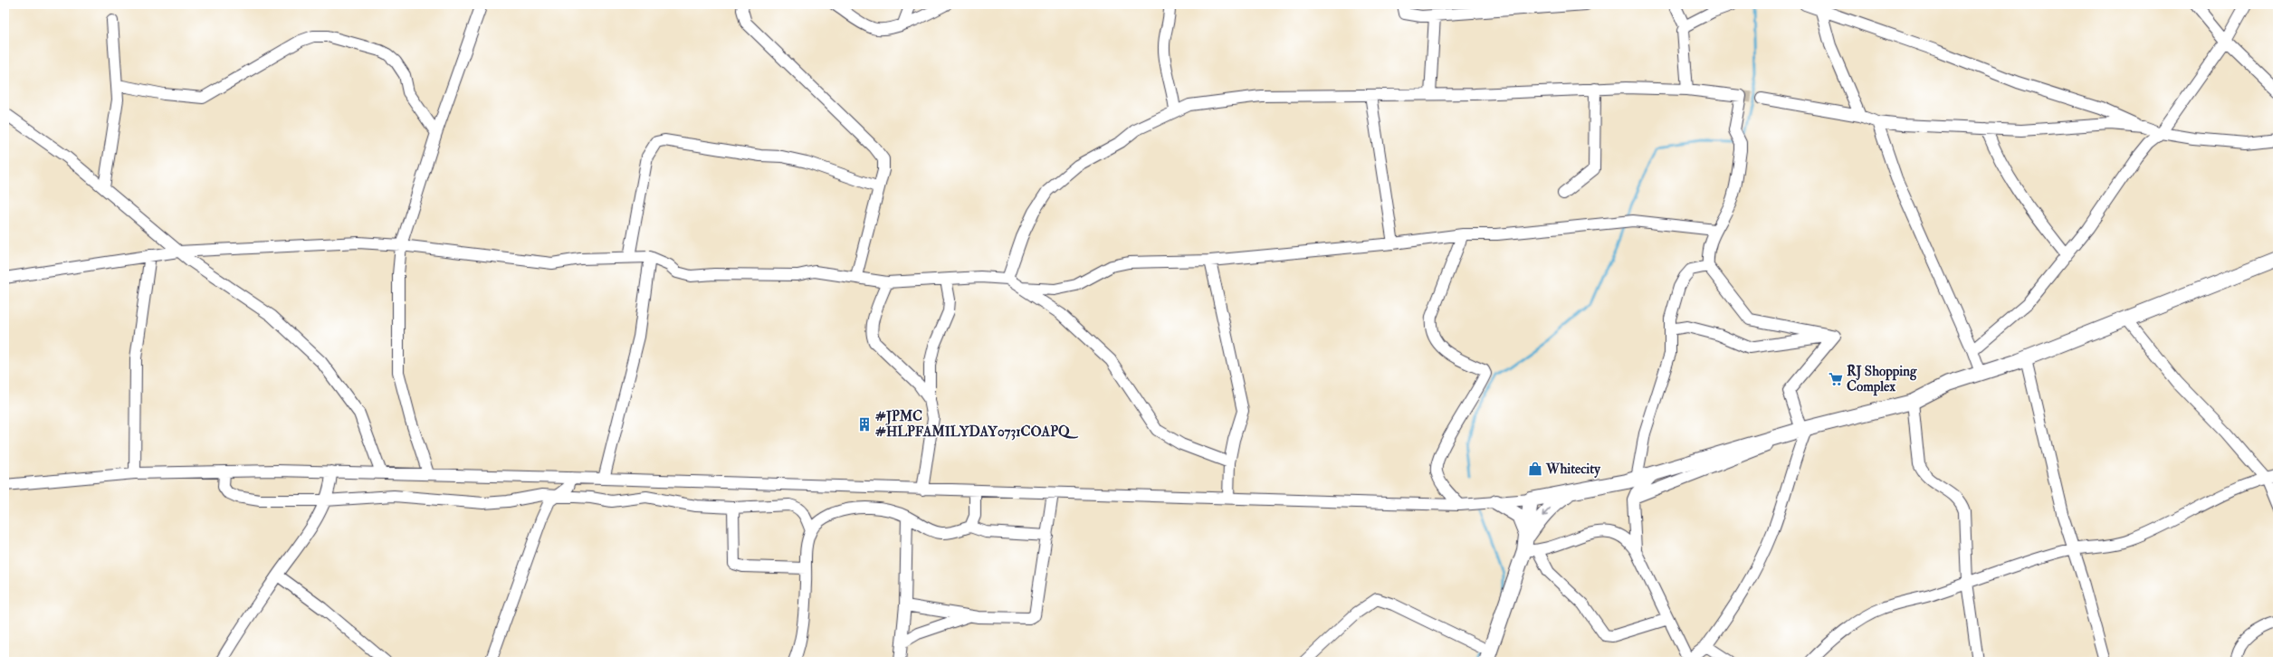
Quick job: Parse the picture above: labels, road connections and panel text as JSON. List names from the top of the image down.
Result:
{
  "places": {
    "supermarket": ["RJ Shopping Complex"],
    "building": ["#JPMC #HLPFAMILYDAY0731COAPQ"],
    "shop": ["Whitecity"]
  }
}
